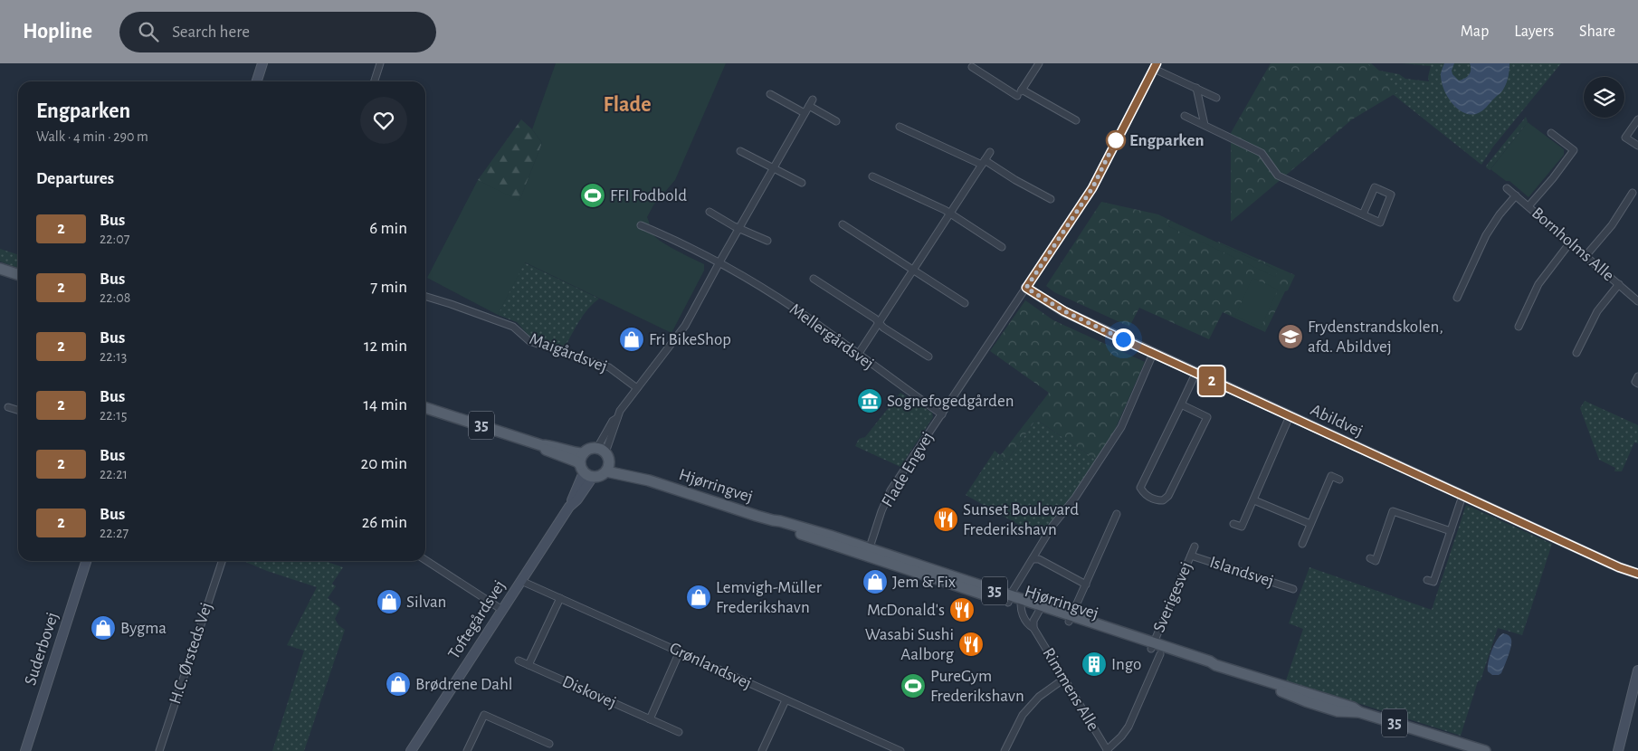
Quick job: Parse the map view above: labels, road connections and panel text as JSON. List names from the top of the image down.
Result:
{
  "streets": {
    "main road": ["35", "Hjørringvej"],
    "street": [
      "Bornholms Alle",
      "Mellergårdsvej",
      "Maigårdsvej",
      "Abildvej",
      "Flade Engvej",
      "Islandsvej",
      "Sverigesvej",
      "Toftegårdsvej",
      "Suderbovej",
      "H.C. Ørsteds Vej",
      "Grønlandsvej",
      "Rimmens Alle",
      "Diskovej"
    ]
  },
  "crossings": [
    ["Mellergårdsvej", "Flade Engvej"],
    ["Abildvej", "Flade Engvej"],
    ["35", "Toftegårdsvej"],
    ["Flade Engvej", "Hjørringvej"],
    ["Hjørringvej", "Sverigesvej"],
    ["Hjørringvej", "Rimmens Alle"],
    ["Islandsvej", "Sverigesvej"],
    ["Sverigesvej", "Rimmens Alle"],
    ["Toftegårdsvej", "Grønlandsvej"]
  ],
  "districts": ["Flade"],
  "places": {
    "other": ["Engparken"],
    "sports": ["FFI Fodbold", "PureGym Frederikshavn"],
    "school or university": ["Frydenstrandskolen, afd. Abildvej"],
    "shop": [
      "Fri BikeShop",
      "Jem & Fix",
      "Lemvigh-Müller Frederikshavn",
      "Silvan",
      "Bygma",
      "Brødrene Dahl"
    ],
    "museum": ["Sognefogedgården"],
    "restaurant": ["Sunset Boulevard Frederikshavn", "McDonald's", "Wasabi Sushi Aalborg"],
    "building": ["Ingo"]
  },
  "lines": ["bus line 2"],
  "page": {
    "header": "Hopline",
    "search": "Search here",
    "nav": ["Map", "Layers", "Share"],
    "on_map": "2",
    "heading": [
      ["Engparken", "Walk · 4 min · 290 m"],
      "Departures"
    ],
    "list": [
      {
        "mark": "2",
        "name": "Bus",
        "note": "22:07",
        "value": "6 min"
      },
      {
        "mark": "2",
        "name": "Bus",
        "note": "22:08",
        "value": "7 min"
      },
      {
        "mark": "2",
        "name": "Bus",
        "note": "22:13",
        "value": "12 min"
      },
      {
        "mark": "2",
        "name": "Bus",
        "note": "22:15",
        "value": "14 min"
      },
      {
        "mark": "2",
        "name": "Bus",
        "note": "22:21",
        "value": "20 min"
      },
      {
        "mark": "2",
        "name": "Bus",
        "note": "22:27",
        "value": "26 min"
      }
    ]
  }
}
